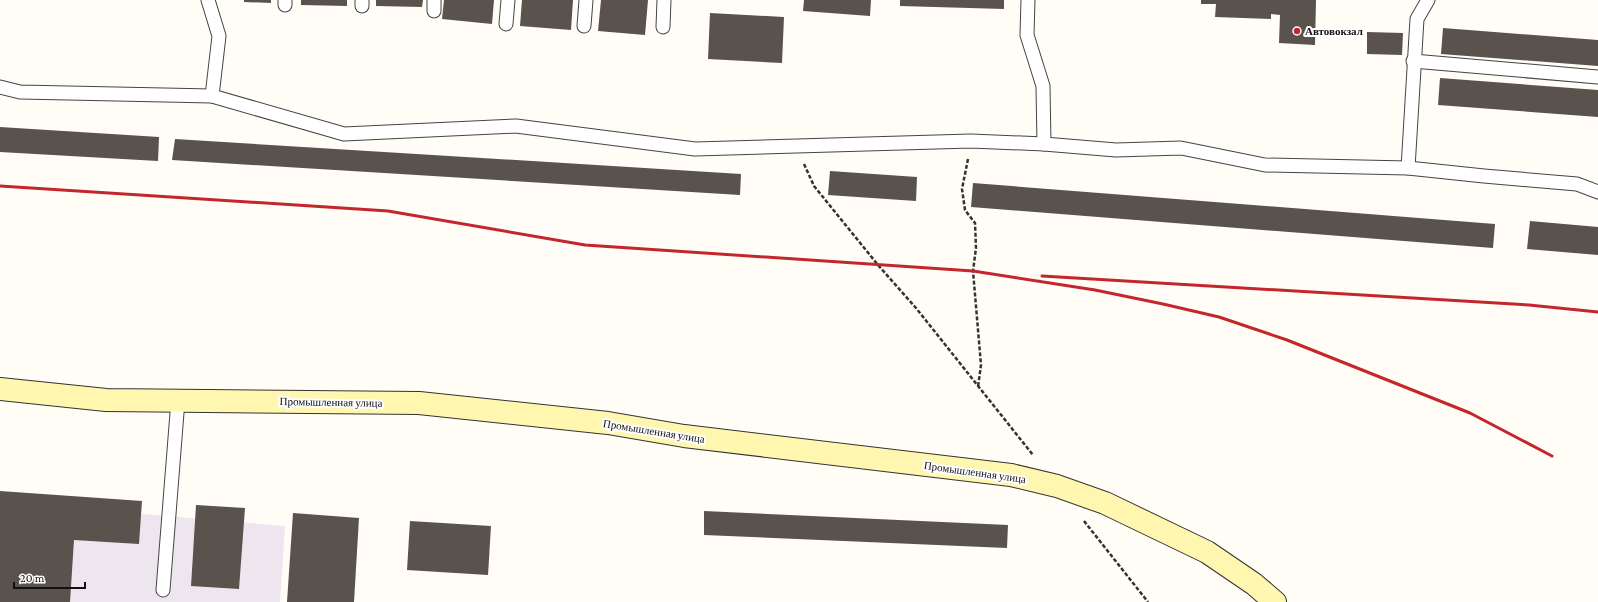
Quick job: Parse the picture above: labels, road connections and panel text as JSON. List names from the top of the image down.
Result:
{
  "streets": {
    "street": ["Промышленная улица"]
  },
  "places": ["Автовокзал"],
  "scale_bar": "20 m"
}
